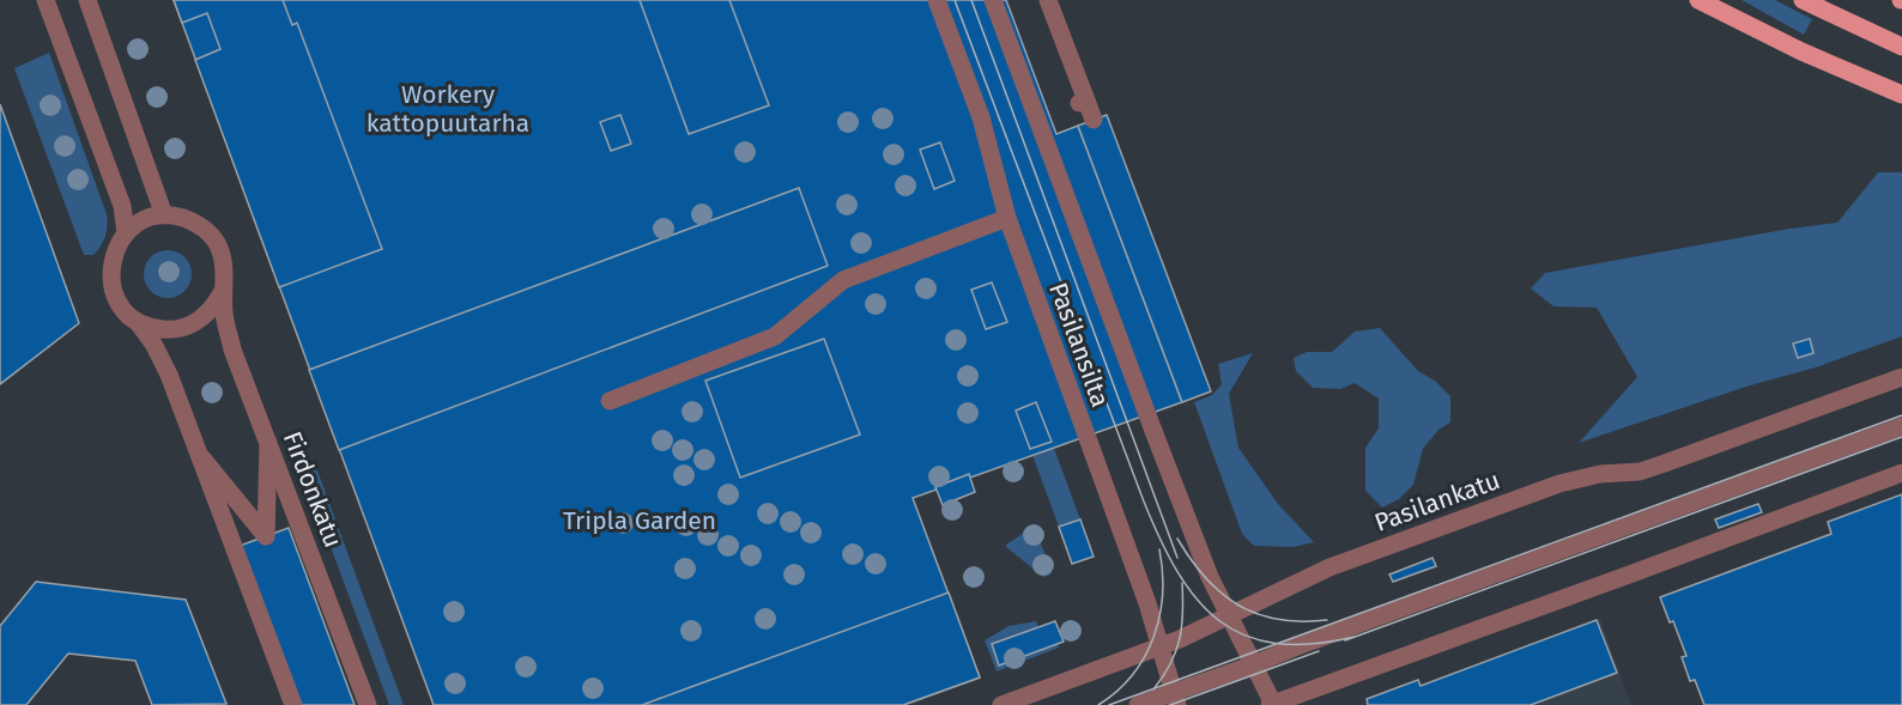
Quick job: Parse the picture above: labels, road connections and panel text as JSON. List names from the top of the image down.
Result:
{
  "streets": {
    "street": ["Pasilansilta", "Firdonkatu", "Pasilankatu"]
  },
  "crossings": [
    ["Pasilansilta", "Pasilankatu"]
  ],
  "parks": ["Workery kattopuutarha", "Tripla Garden"]
}
